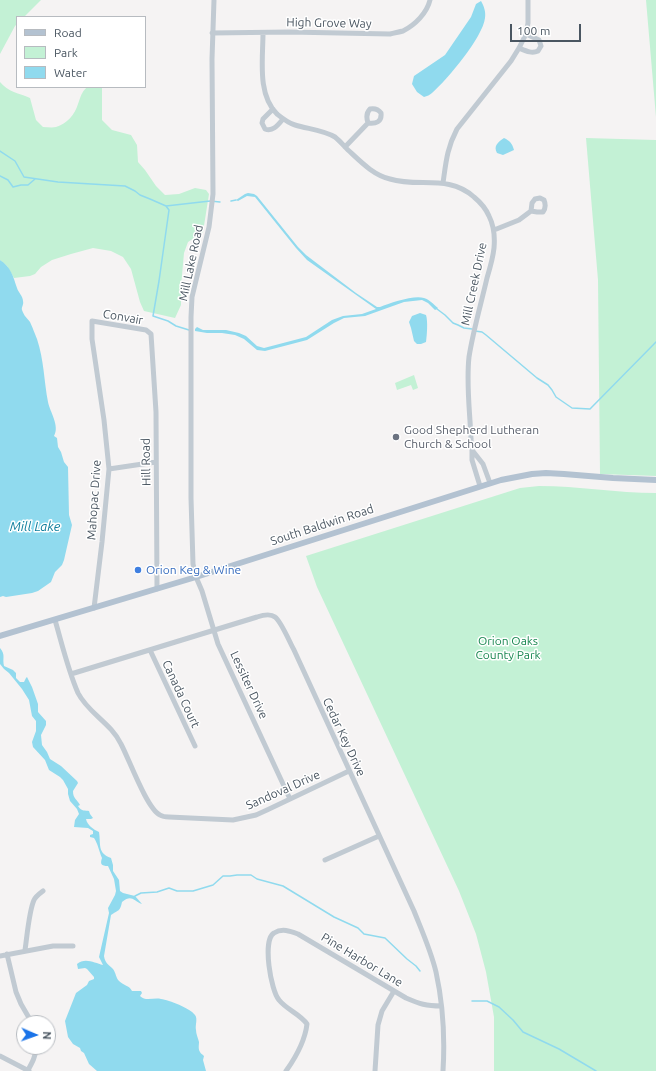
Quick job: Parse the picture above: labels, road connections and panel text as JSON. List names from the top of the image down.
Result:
{
  "streets": {
    "main road": ["South Baldwin Road"],
    "street": [
      "High Grove Way",
      "Mill Lake Road",
      "Mill Creek Drive",
      "Convair",
      "Hill Road",
      "Mahopac Drive",
      "Lessiter Drive",
      "Canada Court",
      "Cedar Key Drive",
      "Sandoval Drive",
      "Pine Harbor Lane"
    ]
  },
  "crossings": [
    ["High Grove Way", "Mill Lake Road"],
    ["High Grove Way", "Mill Creek Drive"],
    ["Mill Lake Road", "South Baldwin Road"],
    ["Mill Lake Road", "Lessiter Drive"],
    ["Mill Creek Drive", "South Baldwin Road"],
    ["Convair", "Hill Road"],
    ["Convair", "Mahopac Drive"],
    ["Hill Road", "South Baldwin Road"],
    ["Mahopac Drive", "South Baldwin Road"],
    ["South Baldwin Road", "Lessiter Drive"],
    ["South Baldwin Road", "Sandoval Drive"],
    ["Lessiter Drive", "Cedar Key Drive"],
    ["Lessiter Drive", "Sandoval Drive"],
    ["Canada Court", "Cedar Key Drive"],
    ["Cedar Key Drive", "Sandoval Drive"],
    ["Cedar Key Drive", "Pine Harbor Lane"]
  ],
  "water": ["Mill Lake"],
  "parks": ["Orion Oaks County Park"],
  "places": ["Good Shepherd Lutheran Church & School", "Orion Keg & Wine"],
  "legend": ["Road", "Park", "Water"],
  "scale_bar": "100 m",
  "north": "right"
}
